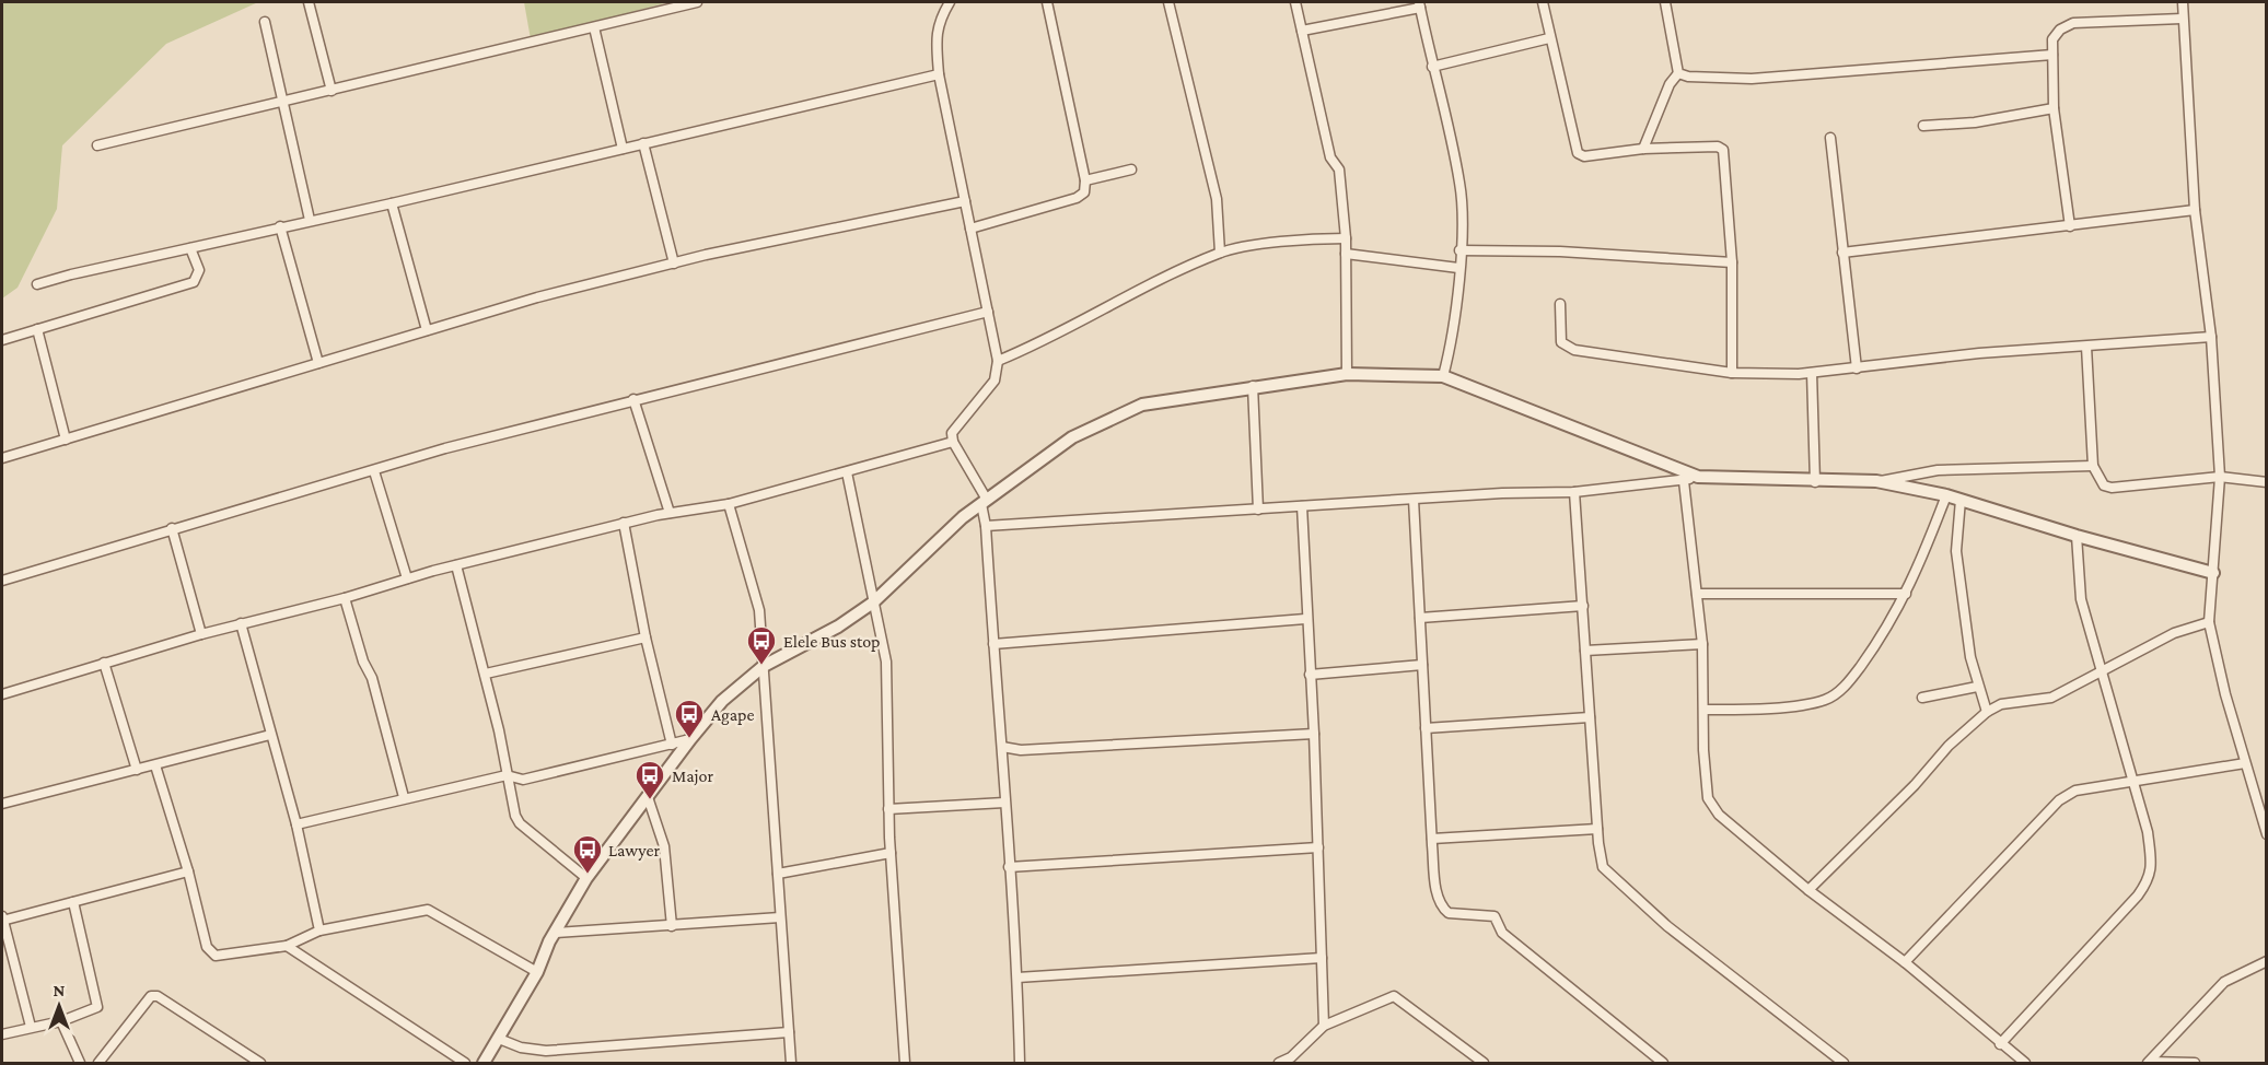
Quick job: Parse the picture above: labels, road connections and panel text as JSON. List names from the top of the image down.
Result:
{
  "places": {
    "bus stop": [
      "Elele Bus stop",
      "Agape",
      "Major",
      "Lawyer"
    ]
  },
  "north": "top"
}
